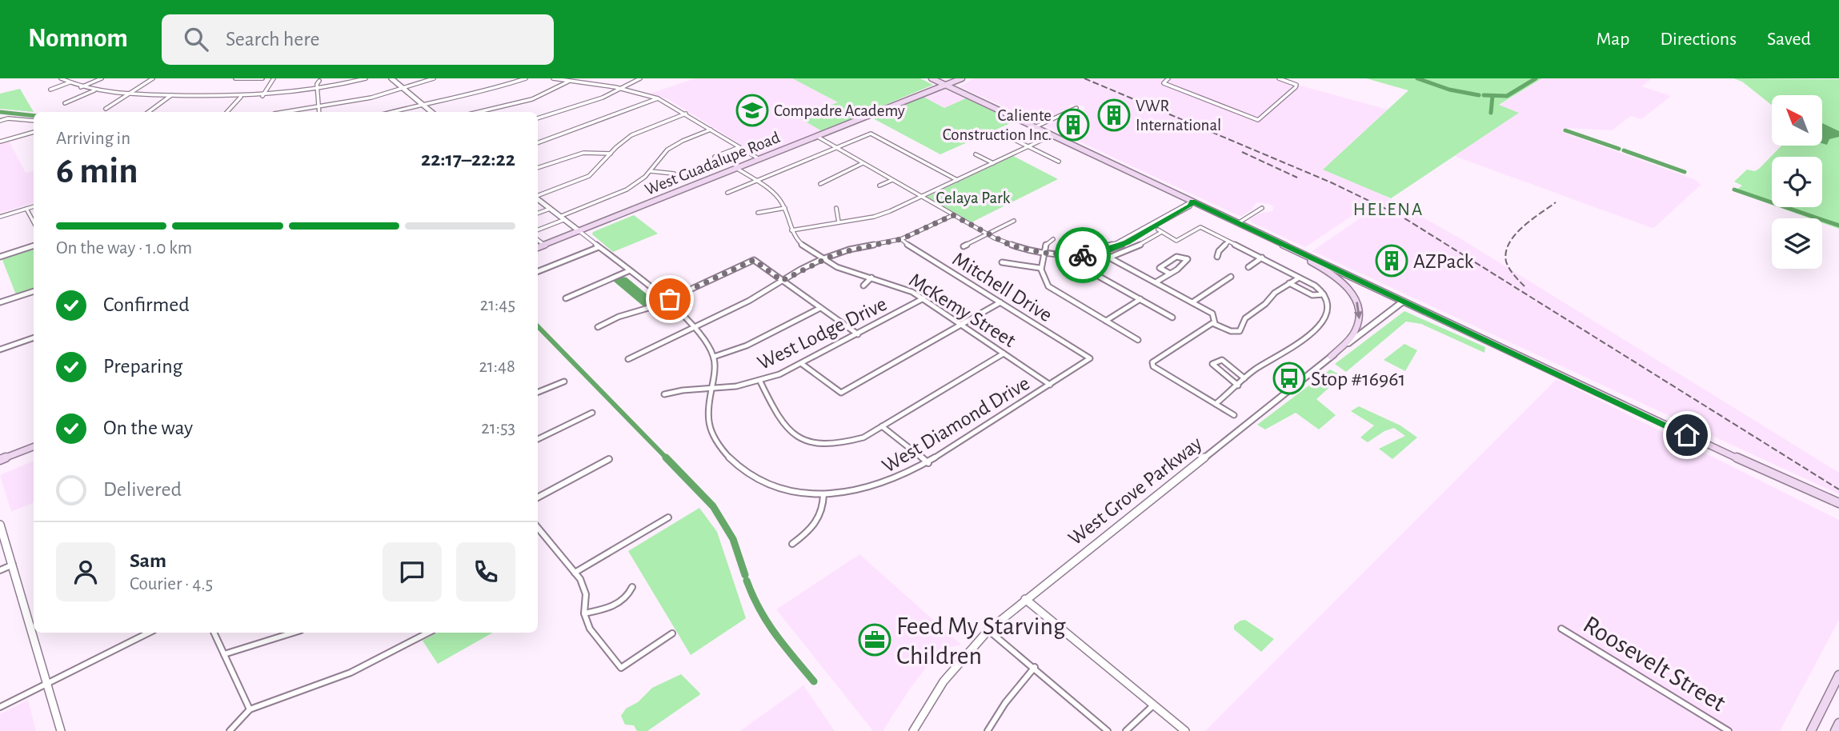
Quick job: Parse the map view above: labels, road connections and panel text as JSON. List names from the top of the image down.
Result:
{
  "streets": {
    "main road": ["West Guadalupe Road"],
    "street": [
      "Mitchell Drive",
      "McKemy Street",
      "West Lodge Drive",
      "West Diamond Drive",
      "West Grove Parkway",
      "Roosevelt Street"
    ]
  },
  "crossings": [
    ["West Guadalupe Road", "McKemy Street"],
    ["Mitchell Drive", "West Diamond Drive"],
    ["McKemy Street", "West Lodge Drive"],
    ["McKemy Street", "West Diamond Drive"],
    ["West Lodge Drive", "West Diamond Drive"]
  ],
  "districts": ["HELENA"],
  "parks": ["Celaya Park"],
  "places": {
    "school or university": ["Compadre Academy"],
    "building": ["VWR International", "Caliente Construction Inc.", "AZPack"],
    "bus stop": ["Stop #16961"],
    "office": ["Feed My Starving Children"]
  },
  "north": "top left",
  "page": {
    "header": "Nomnom",
    "search": "Search here",
    "nav": ["Map", "Directions", "Saved"],
    "heading": ["6 min", "Arriving in", "22:17–22:22"],
    "panel": ["Sam", "Courier · 4.5"],
    "bar": "On the way · 1.0 km",
    "list": [
      ["Confirmed", "21:45"],
      ["Preparing", "21:48"],
      ["On the way", "21:53"],
      "Delivered"
    ]
  }
}
